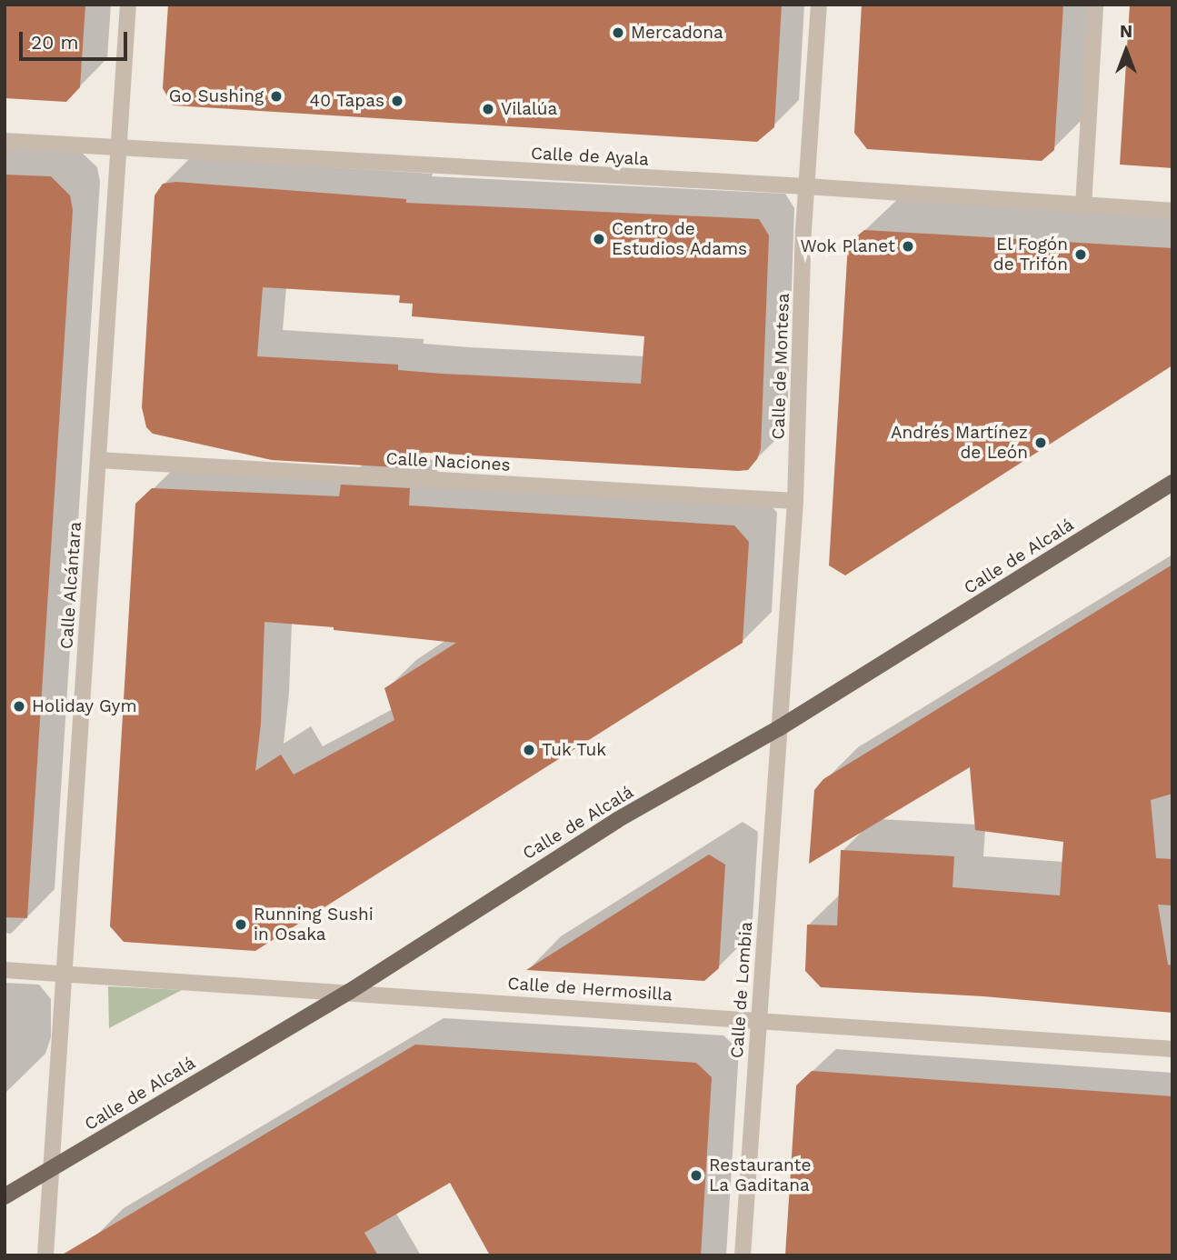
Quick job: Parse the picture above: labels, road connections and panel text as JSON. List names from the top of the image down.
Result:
{
  "streets": {
    "main road": ["Calle de Alcalá"],
    "street": [
      "Calle de Ayala",
      "Calle de Montesa",
      "Calle Naciones",
      "Calle Alcántara",
      "Calle de Hermosilla",
      "Calle de Lombia"
    ]
  },
  "crossings": [
    ["Calle de Ayala", "Calle de Montesa"],
    ["Calle de Ayala", "Calle Alcántara"],
    ["Calle de Montesa", "Calle Naciones"],
    ["Calle de Montesa", "Calle de Alcalá"],
    ["Calle de Montesa", "Calle de Lombia"],
    ["Calle Naciones", "Calle Alcántara"],
    ["Calle de Alcalá", "Calle Alcántara"],
    ["Calle de Alcalá", "Calle de Hermosilla"],
    ["Calle de Alcalá", "Calle de Lombia"],
    ["Calle Alcántara", "Calle de Hermosilla"],
    ["Calle de Hermosilla", "Calle de Lombia"]
  ],
  "places": [
    "Mercadona",
    "Go Sushing",
    "40 Tapas",
    "Vilalúa",
    "Centro de Estudios Adams",
    "Wok Planet",
    "El Fogón de Trifón",
    "Andrés Martínez de León",
    "Holiday Gym",
    "Tuk Tuk",
    "Running Sushi in Osaka",
    "Restaurante La Gaditana"
  ],
  "scale_bar": "20 m",
  "north": "top"
}
